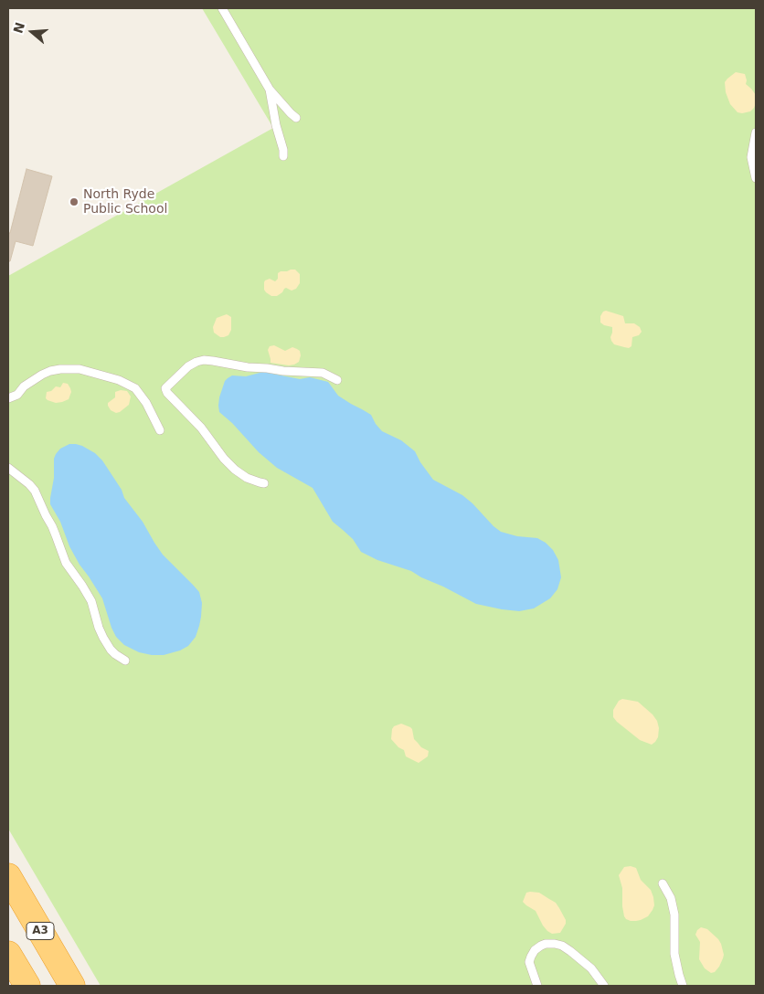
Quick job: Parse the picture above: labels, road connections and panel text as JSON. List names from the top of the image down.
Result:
{
  "streets": {
    "highway": ["A3"]
  },
  "places": ["North Ryde Public School"],
  "north": "left"
}
